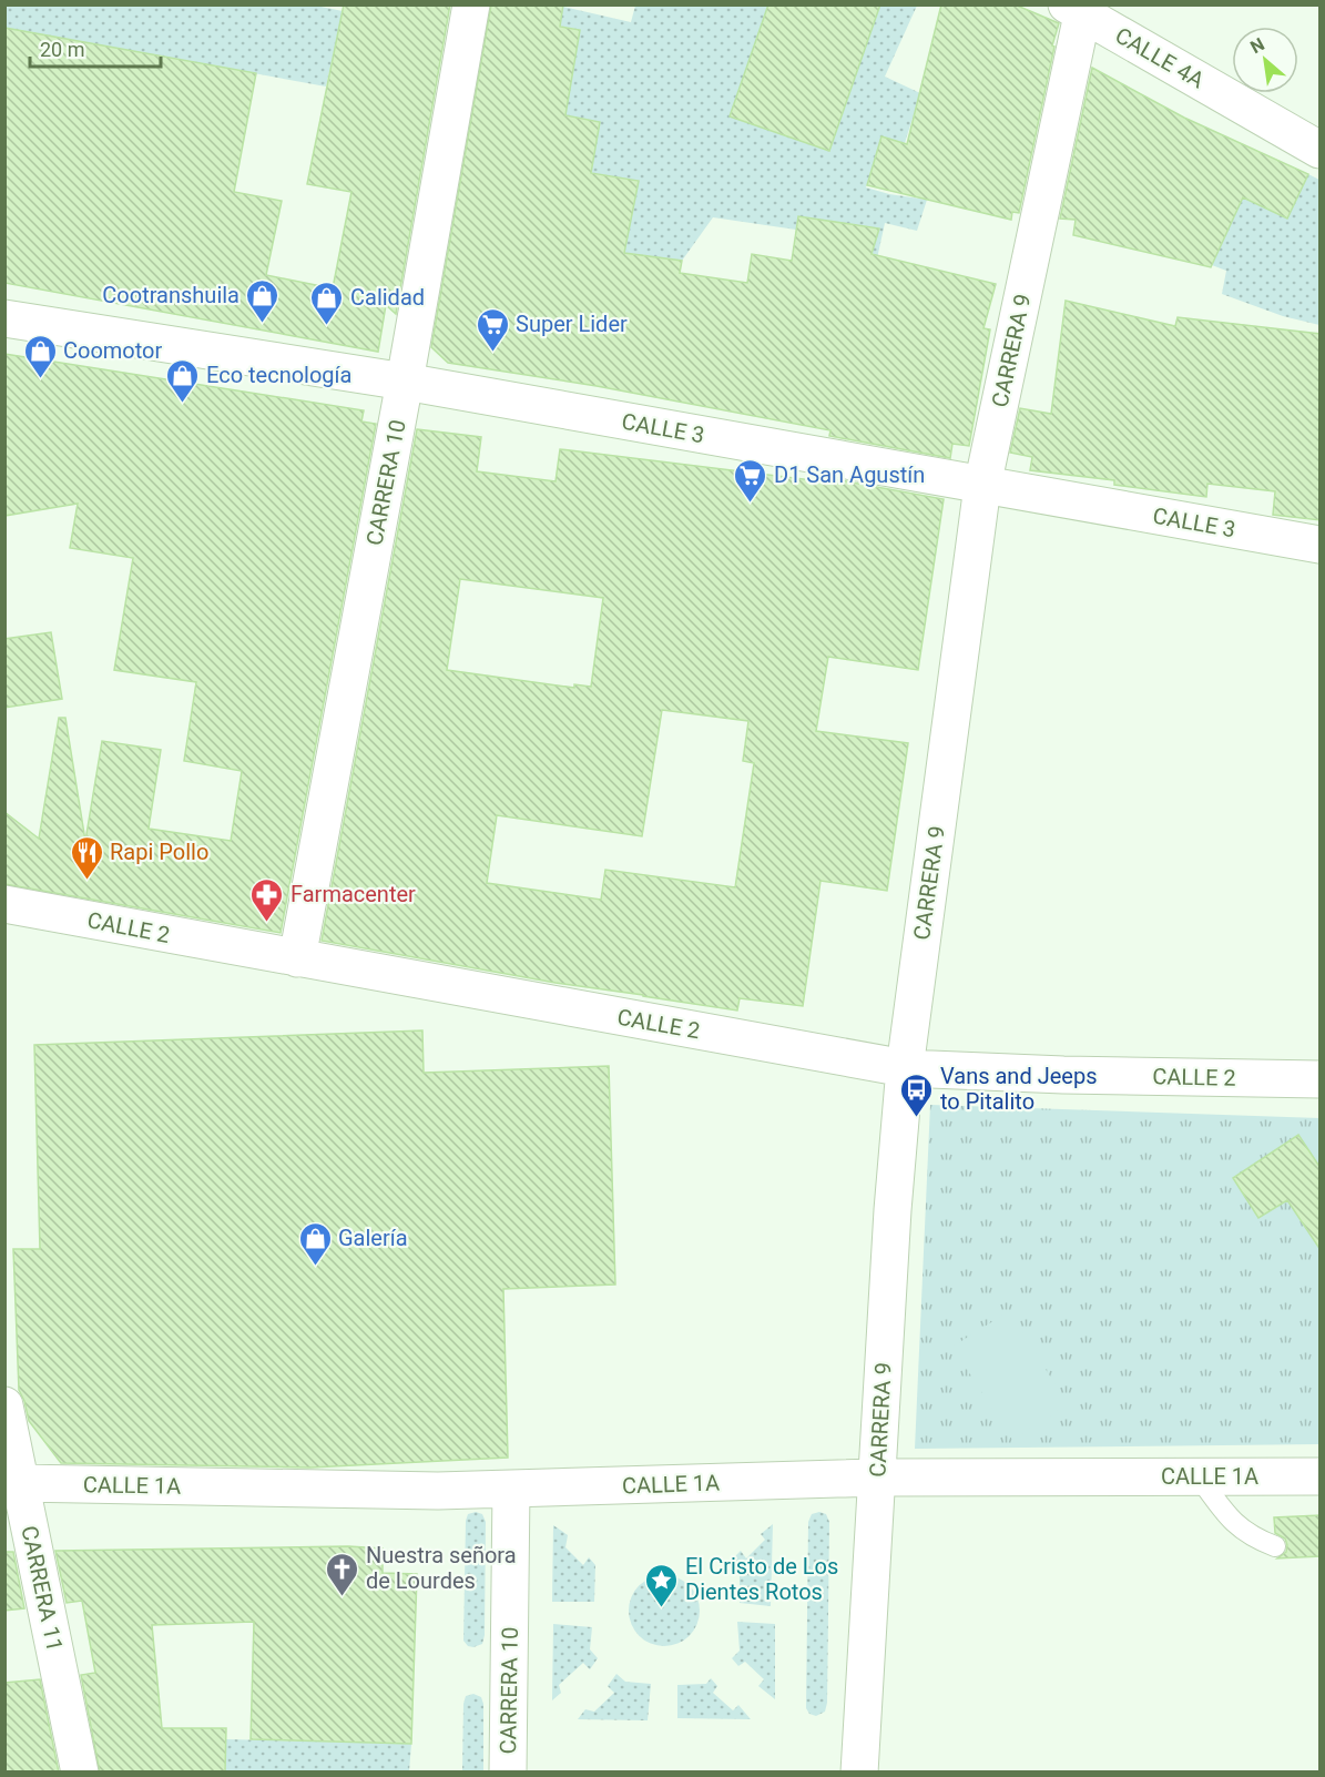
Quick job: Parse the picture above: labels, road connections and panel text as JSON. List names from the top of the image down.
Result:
{
  "streets": {
    "street": [
      "CALLE 4A",
      "CARRERA 9",
      "CALLE 3",
      "CARRERA 10",
      "CALLE 2",
      "CALLE 1A",
      "CARRERA 11"
    ]
  },
  "crossings": [
    ["CALLE 4A", "CARRERA 9"],
    ["CARRERA 9", "CALLE 3"],
    ["CARRERA 9", "CALLE 2"],
    ["CARRERA 9", "CALLE 1A"],
    ["CALLE 3", "CARRERA 10"],
    ["CARRERA 10", "CALLE 2"],
    ["CARRERA 10", "CALLE 1A"],
    ["CALLE 1A", "CARRERA 11"]
  ],
  "places": {
    "shop": [
      "Cootranshuila",
      "Calidad",
      "Coomotor",
      "Eco tecnología",
      "Galería"
    ],
    "supermarket": ["Super Lider", "D1 San Agustín"],
    "restaurant": ["Rapi Pollo"],
    "pharmacy": ["Farmacenter"],
    "bus stop": ["Vans and Jeeps to Pitalito"],
    "church": ["Nuestra señora de Lourdes"],
    "place": ["El Cristo de Los Dientes Rotos"]
  },
  "scale_bar": "20 m",
  "north": "top left"
}
